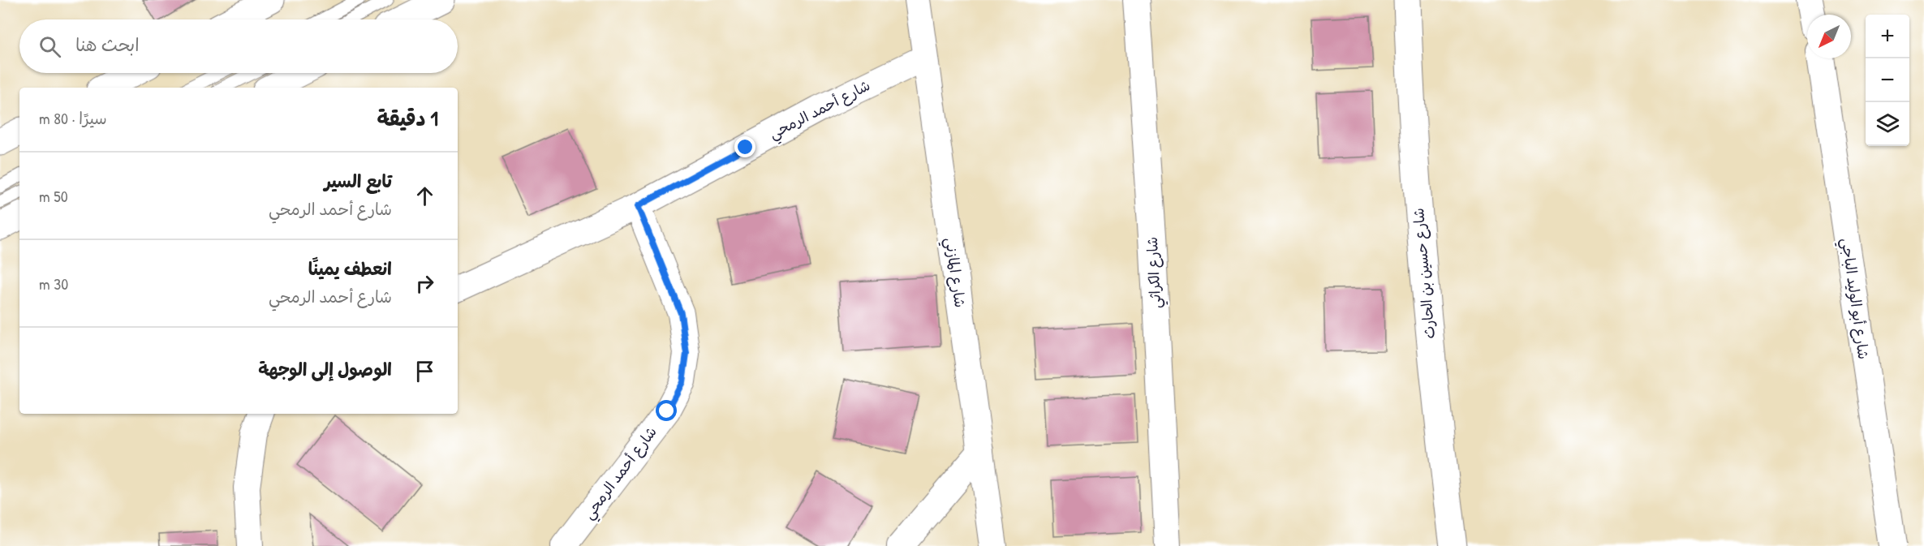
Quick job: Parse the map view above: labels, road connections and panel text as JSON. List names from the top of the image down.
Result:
{
  "streets": {
    "street": [
      "شارع أحمد الرمحي",
      "شارع المازني",
      "شارع الكراثي",
      "شارع حسين بن الحارث",
      "شارع أبو الوليد الباجي"
    ]
  },
  "crossings": [
    ["شارع أحمد الرمحي", "شارع المازني"]
  ],
  "north": "bottom left",
  "page": {
    "map_buttons": ["+", "−"],
    "search": "ابحث هنا",
    "heading": ["1 دقيقة", "سيرًا · 80 m"],
    "list": [
      ["تابع السير", "شارع أحمد الرمحي", "50 m"],
      ["انعطف يمينًا", "شارع أحمد الرمحي", "30 m"],
      "الوصول إلى الوجهة"
    ]
  }
}
